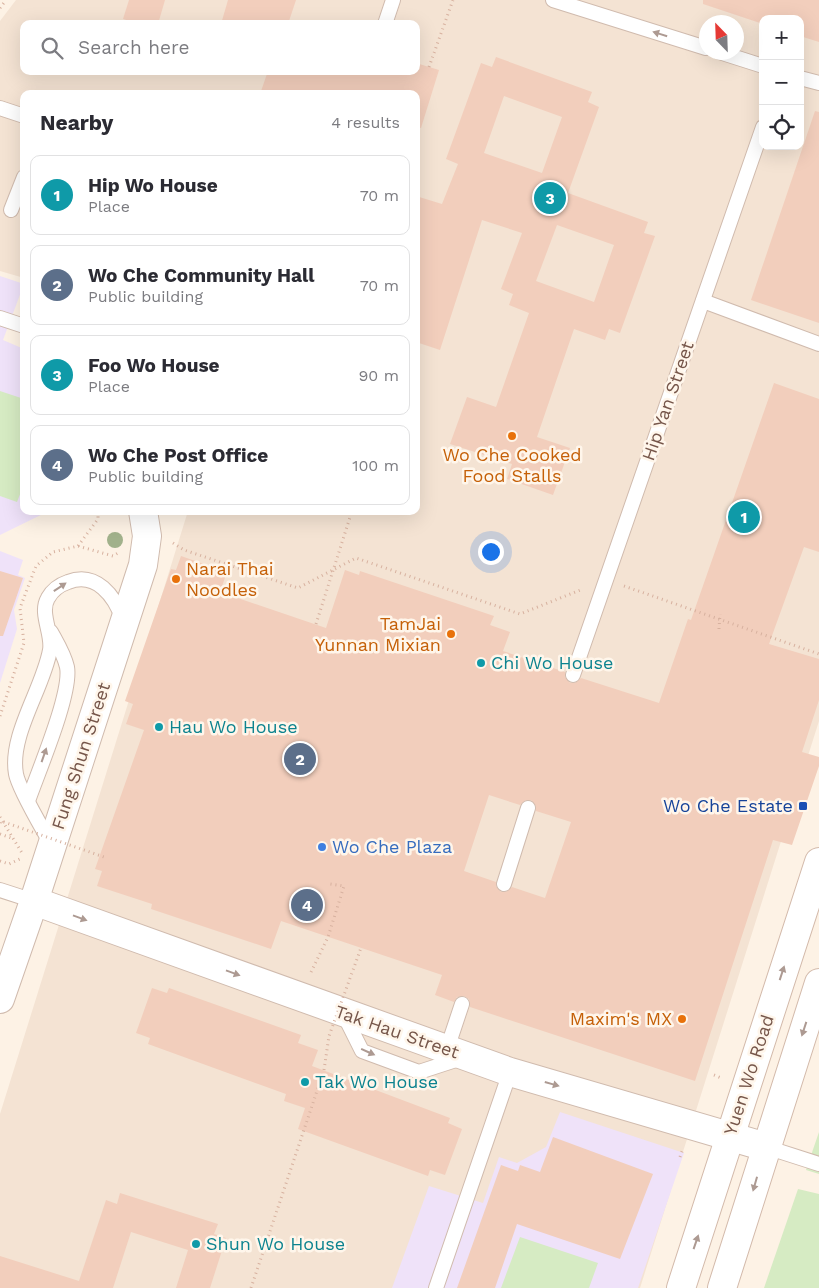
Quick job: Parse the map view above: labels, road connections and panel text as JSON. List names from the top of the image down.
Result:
{
  "streets": {
    "street": ["Fung Shun Street", "Tak Hau Street", "Yuen Wo Road"],
    "lane": ["Hip Yan Street"]
  },
  "crossings": [
    ["Fung Shun Street", "Tak Hau Street"],
    ["Tak Hau Street", "Yuen Wo Road"]
  ],
  "one_way": ["Tak Hau Street"],
  "places": {
    "other": [
      "Wo Che Cooked Food Stalls",
      "Narai Thai Noodles",
      "TamJai Yunnan Mixian",
      "Chi Wo House",
      "Hau Wo House",
      "Wo Che Plaza",
      "Maxim's MX",
      "Tak Wo House",
      "Shun Wo House"
    ],
    "transit": ["Wo Che Estate"]
  },
  "north": "top left",
  "page": {
    "map_buttons": ["+", "−"],
    "search": "Search here",
    "heading": ["Nearby", "4 results"],
    "list": [
      {
        "mark": "1",
        "name": "Hip Wo House",
        "note": "Place",
        "value": "70 m"
      },
      {
        "mark": "2",
        "name": "Wo Che Community Hall",
        "note": "Public building",
        "value": "70 m"
      },
      {
        "mark": "3",
        "name": "Foo Wo House",
        "note": "Place",
        "value": "90 m"
      },
      {
        "mark": "4",
        "name": "Wo Che Post Office",
        "note": "Public building",
        "value": "100 m"
      }
    ],
    "pins": [
      "3",
      "1",
      "2",
      "4"
    ]
  }
}
